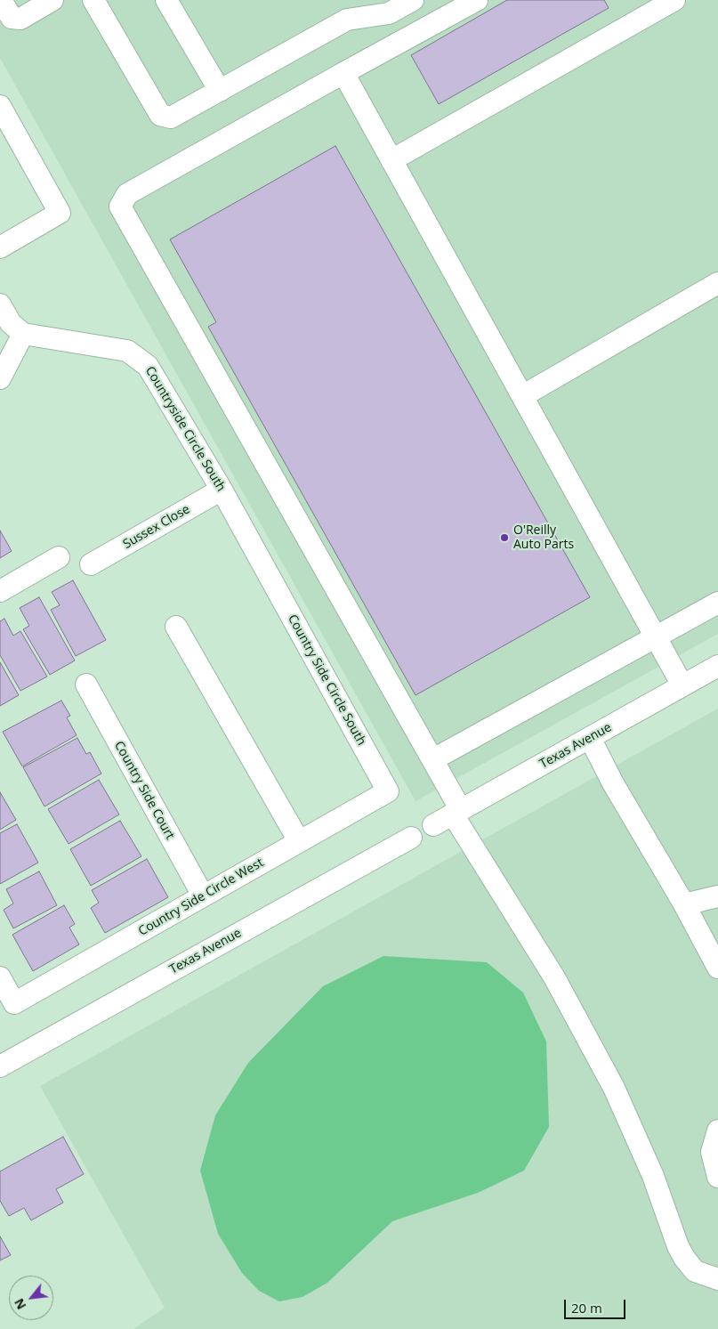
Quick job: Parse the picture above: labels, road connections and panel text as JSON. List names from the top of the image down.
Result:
{
  "streets": {
    "street": [
      "Countryside Circle South",
      "Sussex Close",
      "Country Side Circle South",
      "Texas Avenue",
      "Country Side Court",
      "Country Side Circle West"
    ]
  },
  "crossings": [
    ["Countryside Circle South", "Sussex Close"],
    ["Countryside Circle South", "Country Side Circle South"],
    ["Country Side Circle South", "Country Side Circle West"],
    ["Country Side Court", "Country Side Circle West"]
  ],
  "places": ["O'Reilly Auto Parts"],
  "scale_bar": "20 m",
  "north": "bottom left"
}
